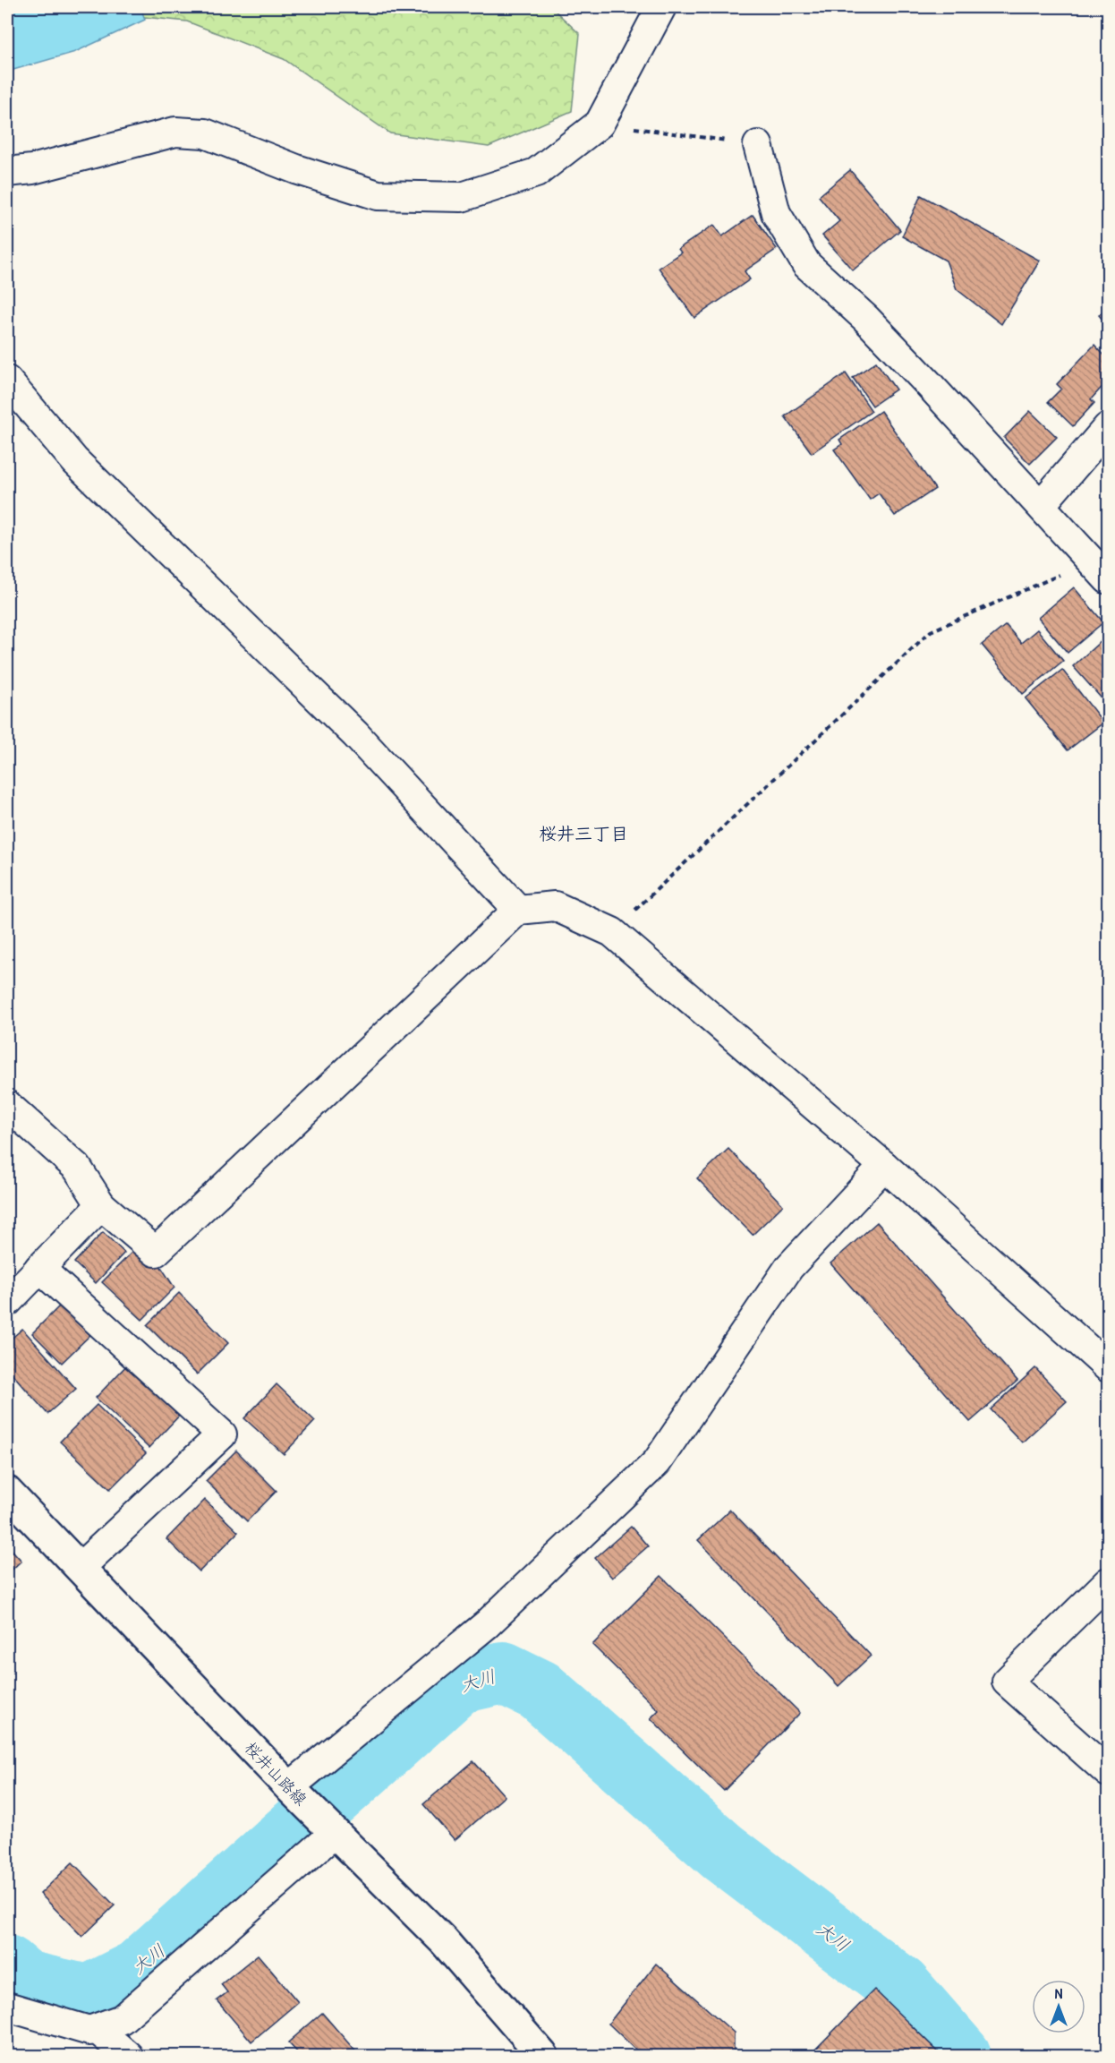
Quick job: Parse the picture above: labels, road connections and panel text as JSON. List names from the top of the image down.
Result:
{
  "streets": {
    "main road": ["桜井山路線"]
  },
  "districts": ["桜井三丁目"],
  "water": ["大川"],
  "north": "top"
}
